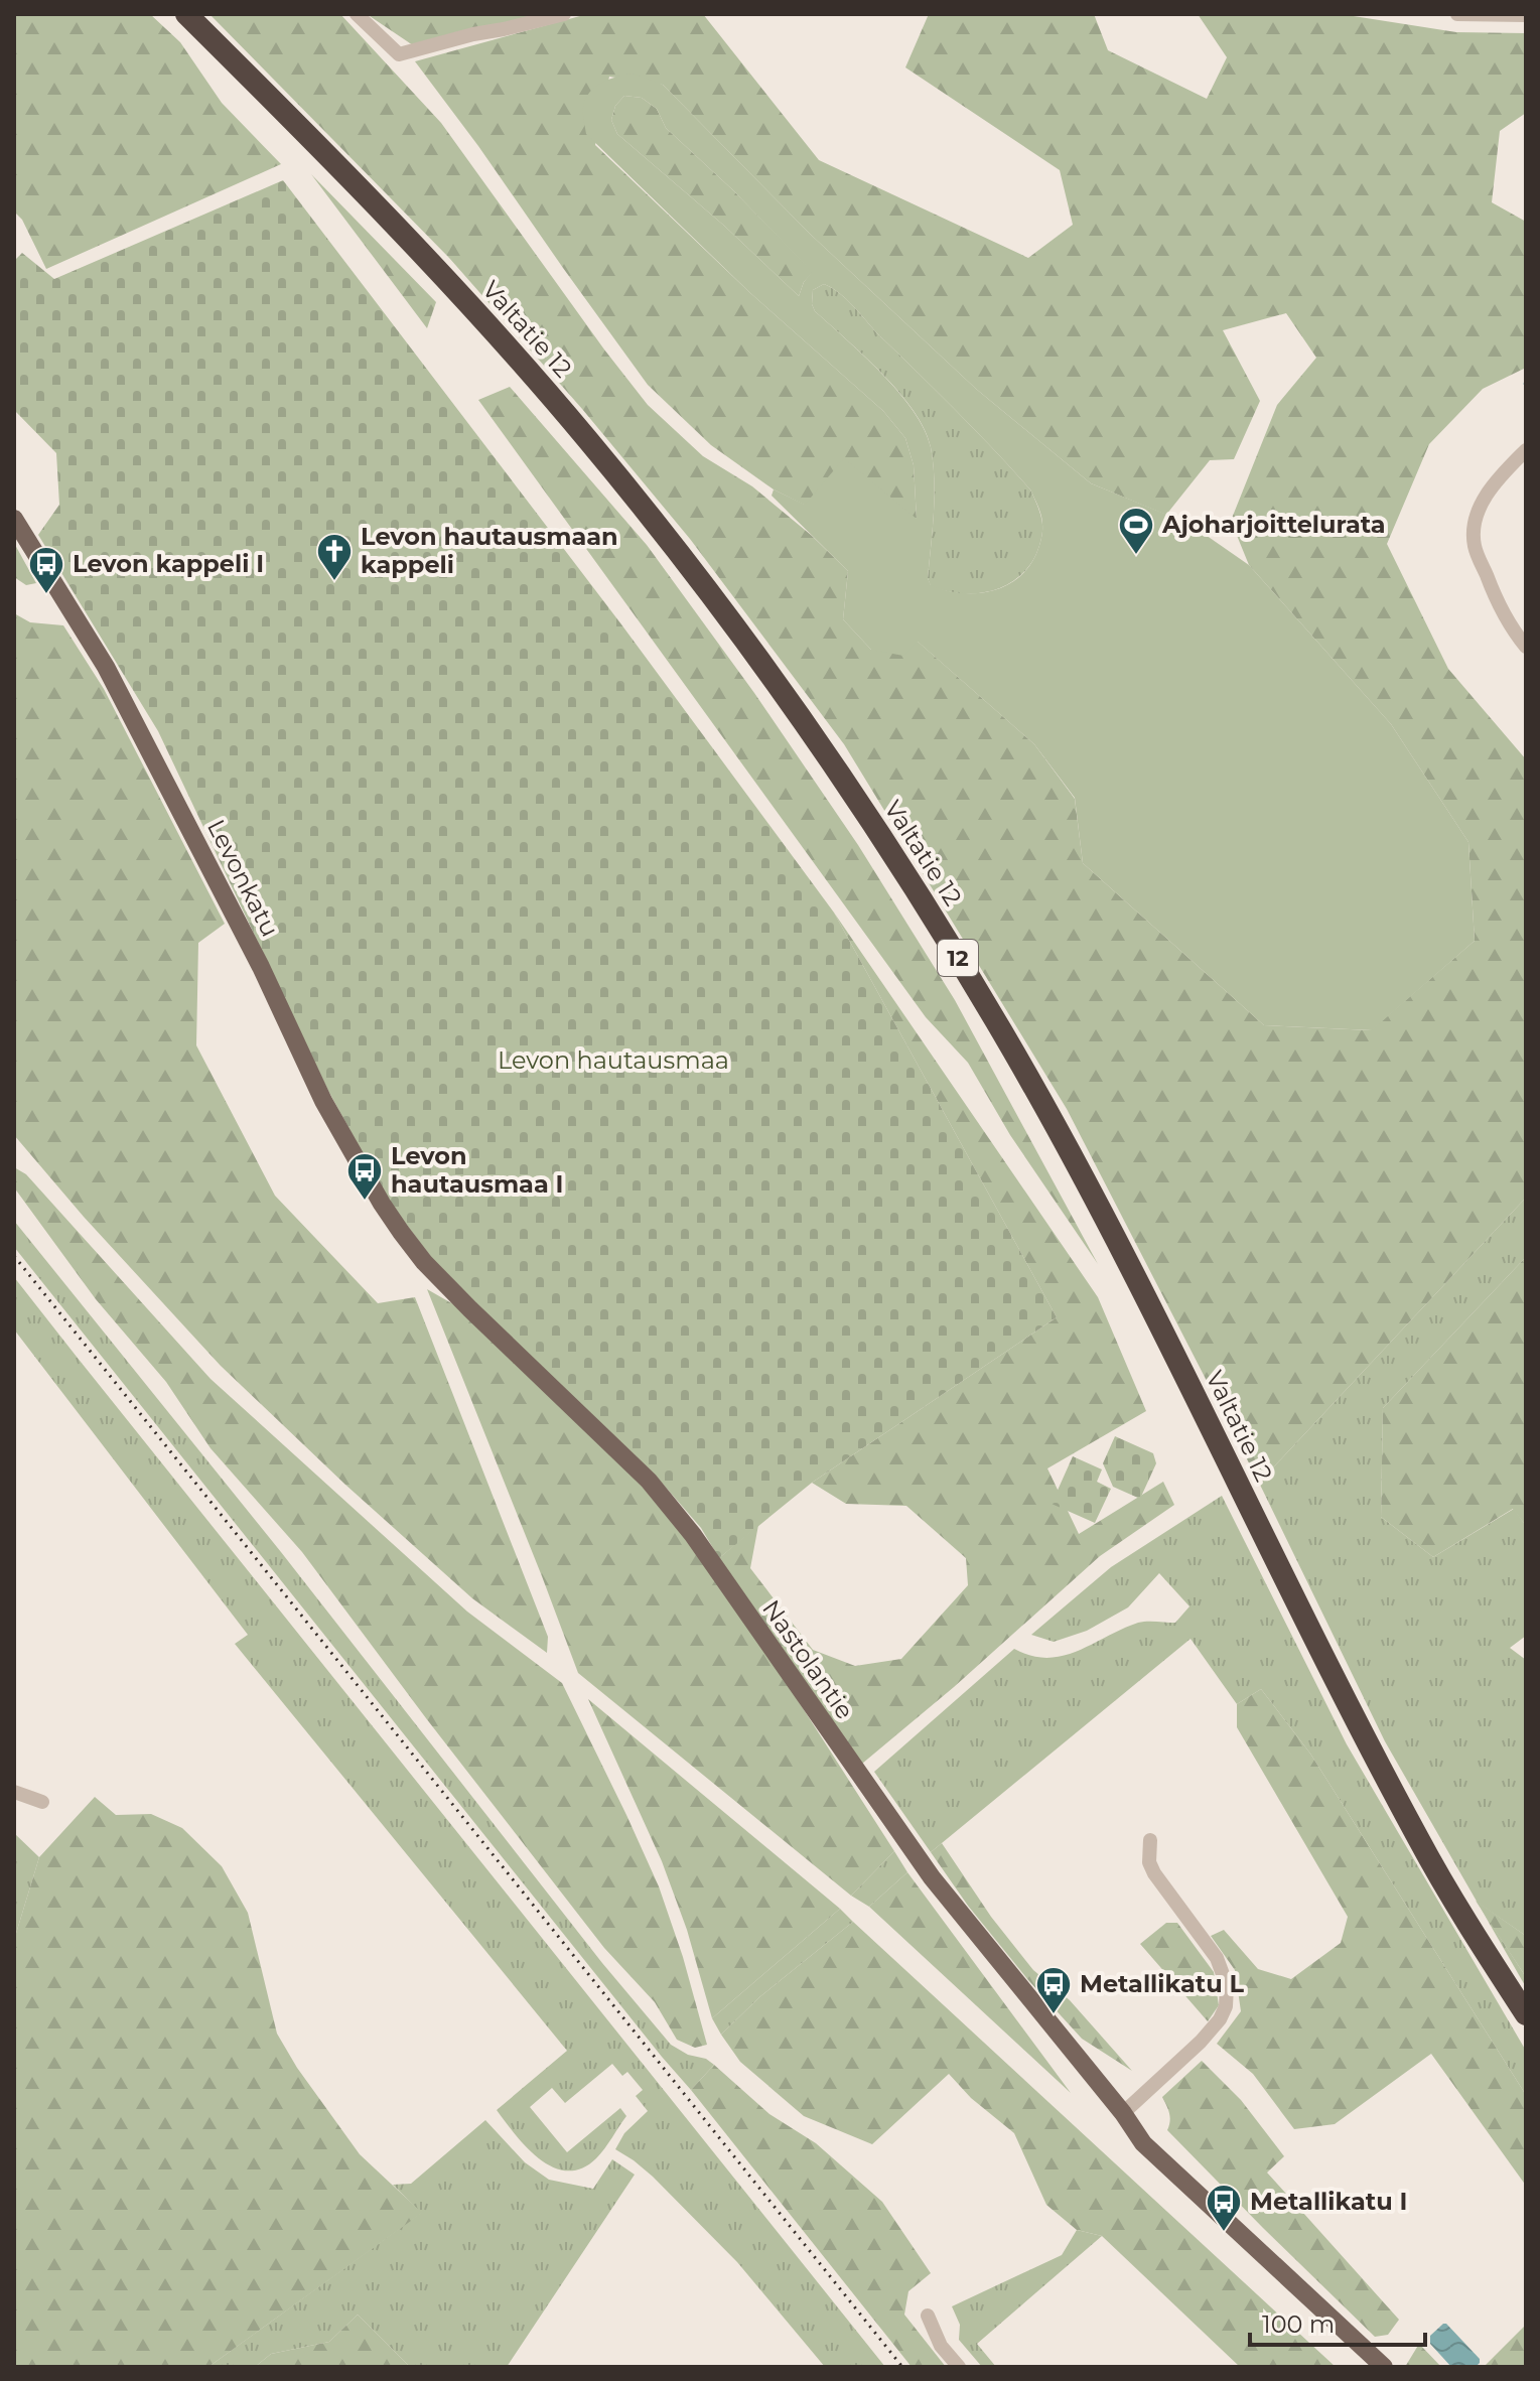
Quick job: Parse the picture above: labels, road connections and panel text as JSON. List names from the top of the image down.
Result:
{
  "streets": {
    "highway": ["Valtatie 12", "12"],
    "main road": ["Levonkatu", "Nastolantie"]
  },
  "crossings": [
    ["Levonkatu", "Nastolantie"]
  ],
  "parks": ["Levon hautausmaa"],
  "places": {
    "sports": ["Ajoharjoittelurata"],
    "church": ["Levon hautausmaan kappeli"],
    "bus stop": [
      "Levon kappeli I",
      "Levon hautausmaa I",
      "Metallikatu L",
      "Metallikatu I"
    ]
  },
  "scale_bar": "100 m"
}
